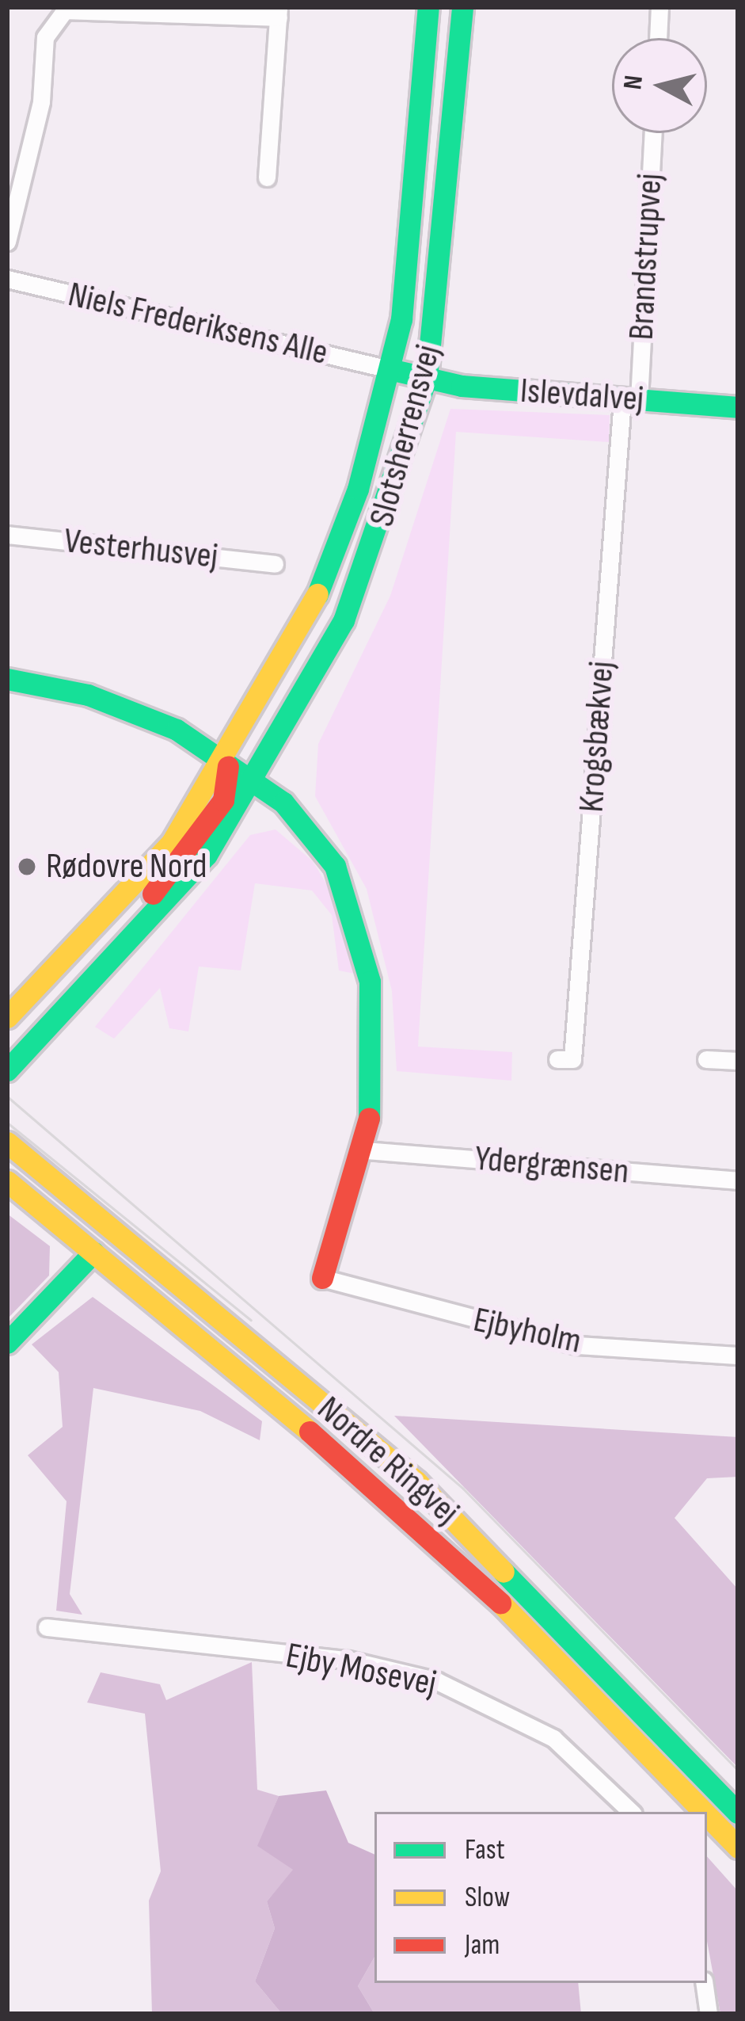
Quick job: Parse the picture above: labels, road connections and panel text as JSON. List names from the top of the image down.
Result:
{
  "streets": {
    "street": [
      "Brandstrupvej",
      "Niels Frederiksens Alle",
      "Islevdalvej",
      "Slotsherrensvej",
      "Vesterhusvej",
      "Krogsbækvej",
      "Ydergrænsen",
      "Ejbyholm",
      "Nordre Ringvej",
      "Ejby Mosevej"
    ]
  },
  "crossings": [
    ["Brandstrupvej", "Islevdalvej"],
    ["Brandstrupvej", "Krogsbækvej"],
    ["Niels Frederiksens Alle", "Islevdalvej"],
    ["Niels Frederiksens Alle", "Slotsherrensvej"],
    ["Islevdalvej", "Slotsherrensvej"],
    ["Islevdalvej", "Krogsbækvej"]
  ],
  "places": ["Rødovre Nord"],
  "legend": ["Fast", "Slow", "Jam"],
  "north": "left"
}
